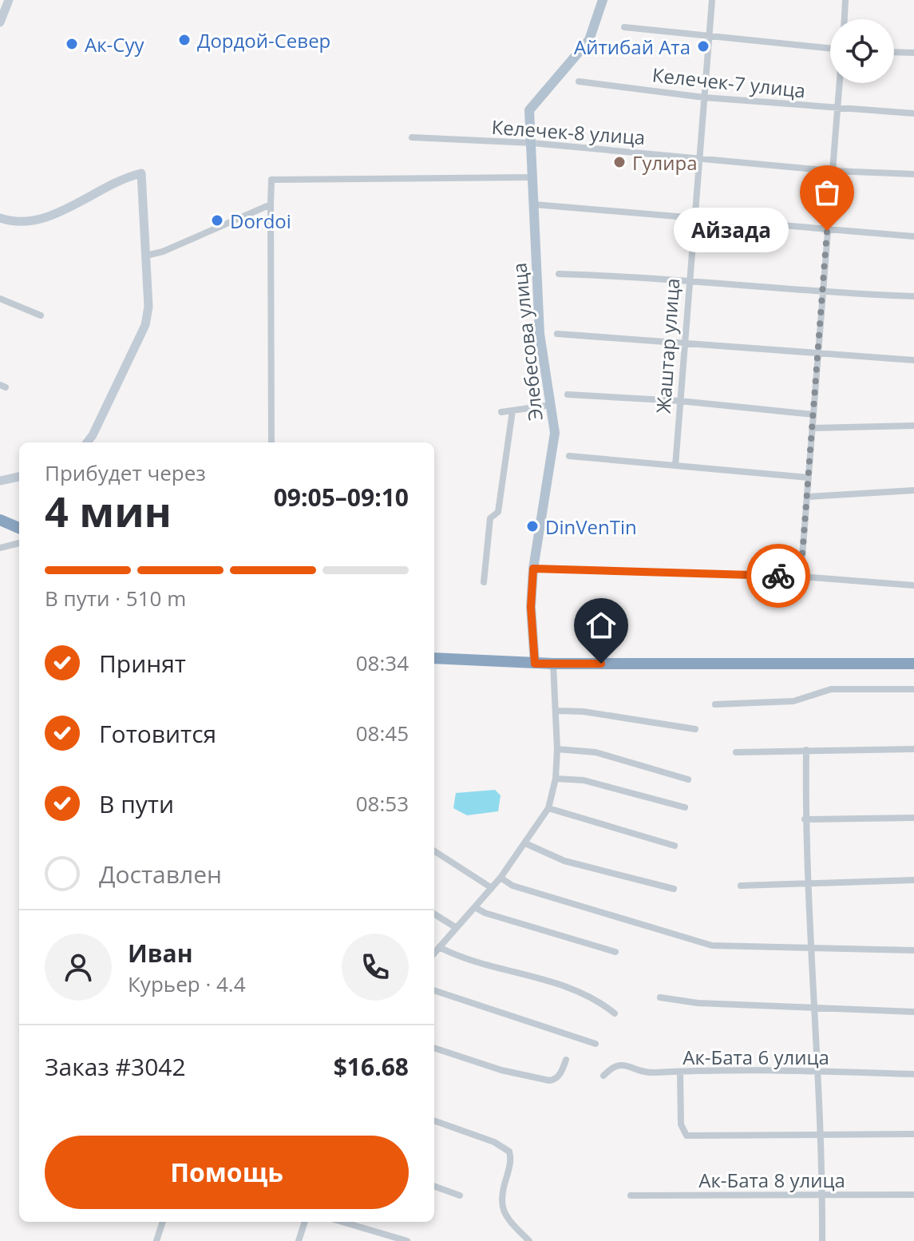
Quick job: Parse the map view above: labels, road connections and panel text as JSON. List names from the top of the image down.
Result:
{
  "streets": {
    "main road": ["Элебесова улица"],
    "street": [
      "Келечек-7 улица",
      "Келечек-8 улица",
      "Жаштар улица",
      "Ак-Бата 6 улица",
      "Ак-Бата 8 улица"
    ]
  },
  "crossings": [
    ["Келечек-7 улица", "Жаштар улица"],
    ["Келечек-8 улица", "Элебесова улица"],
    ["Келечек-8 улица", "Жаштар улица"]
  ],
  "places": [
    "Дордой-Север",
    "Ак-Суу",
    "Айтибай Ата",
    "Гулира",
    "Dordoi",
    "Айзада",
    "DinVenTin"
  ],
  "page": {
    "bubble": "Айзада",
    "heading": ["4 мин", "Прибудет через", "09:05–09:10"],
    "panel": [
      "Иван",
      "Курьер · 4.4",
      "Заказ #3042",
      "$16.68"
    ],
    "bar": "В пути · 510 m",
    "list": [
      ["Принят", "08:34"],
      ["Готовится", "08:45"],
      ["В пути", "08:53"],
      "Доставлен"
    ],
    "buttons": "Помощь"
  }
}
